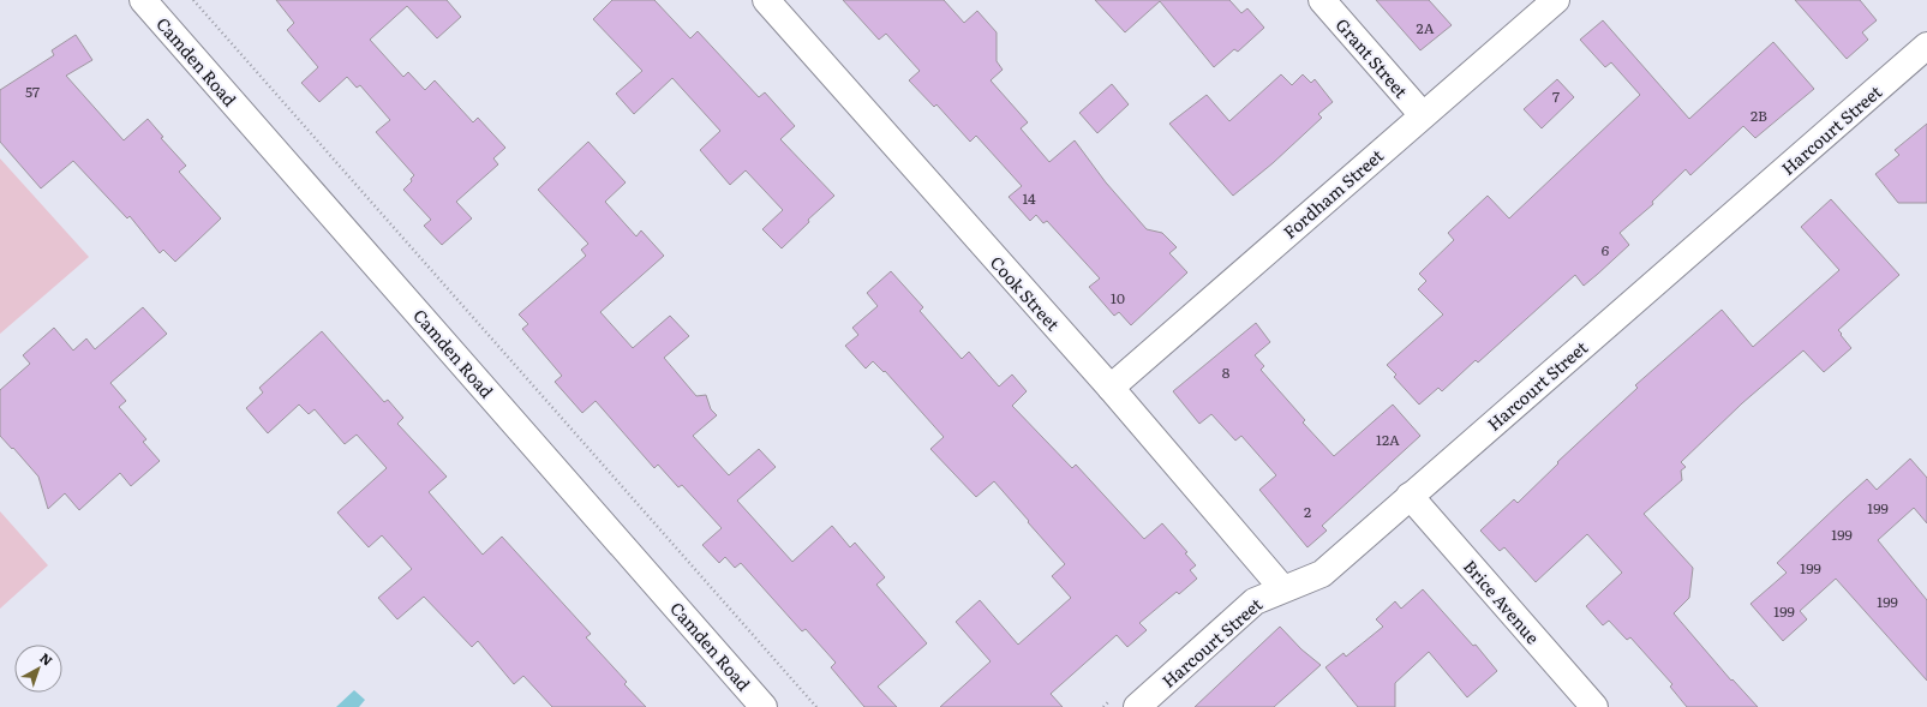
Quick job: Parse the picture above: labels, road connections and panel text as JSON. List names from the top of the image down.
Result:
{
  "streets": {
    "street": [
      "Grant Street",
      "Camden Road",
      "Harcourt Street",
      "Fordham Street",
      "Cook Street",
      "Brice Avenue"
    ]
  },
  "crossings": [
    ["Grant Street", "Fordham Street"],
    ["Harcourt Street", "Cook Street"],
    ["Harcourt Street", "Brice Avenue"],
    ["Fordham Street", "Cook Street"]
  ],
  "house_numbers": [
    "2A",
    "57",
    "7",
    "2B",
    "14",
    "6",
    "10",
    "8",
    "12A",
    "199",
    "2",
    "199",
    "199",
    "199",
    "199"
  ],
  "north": "top right"
}
